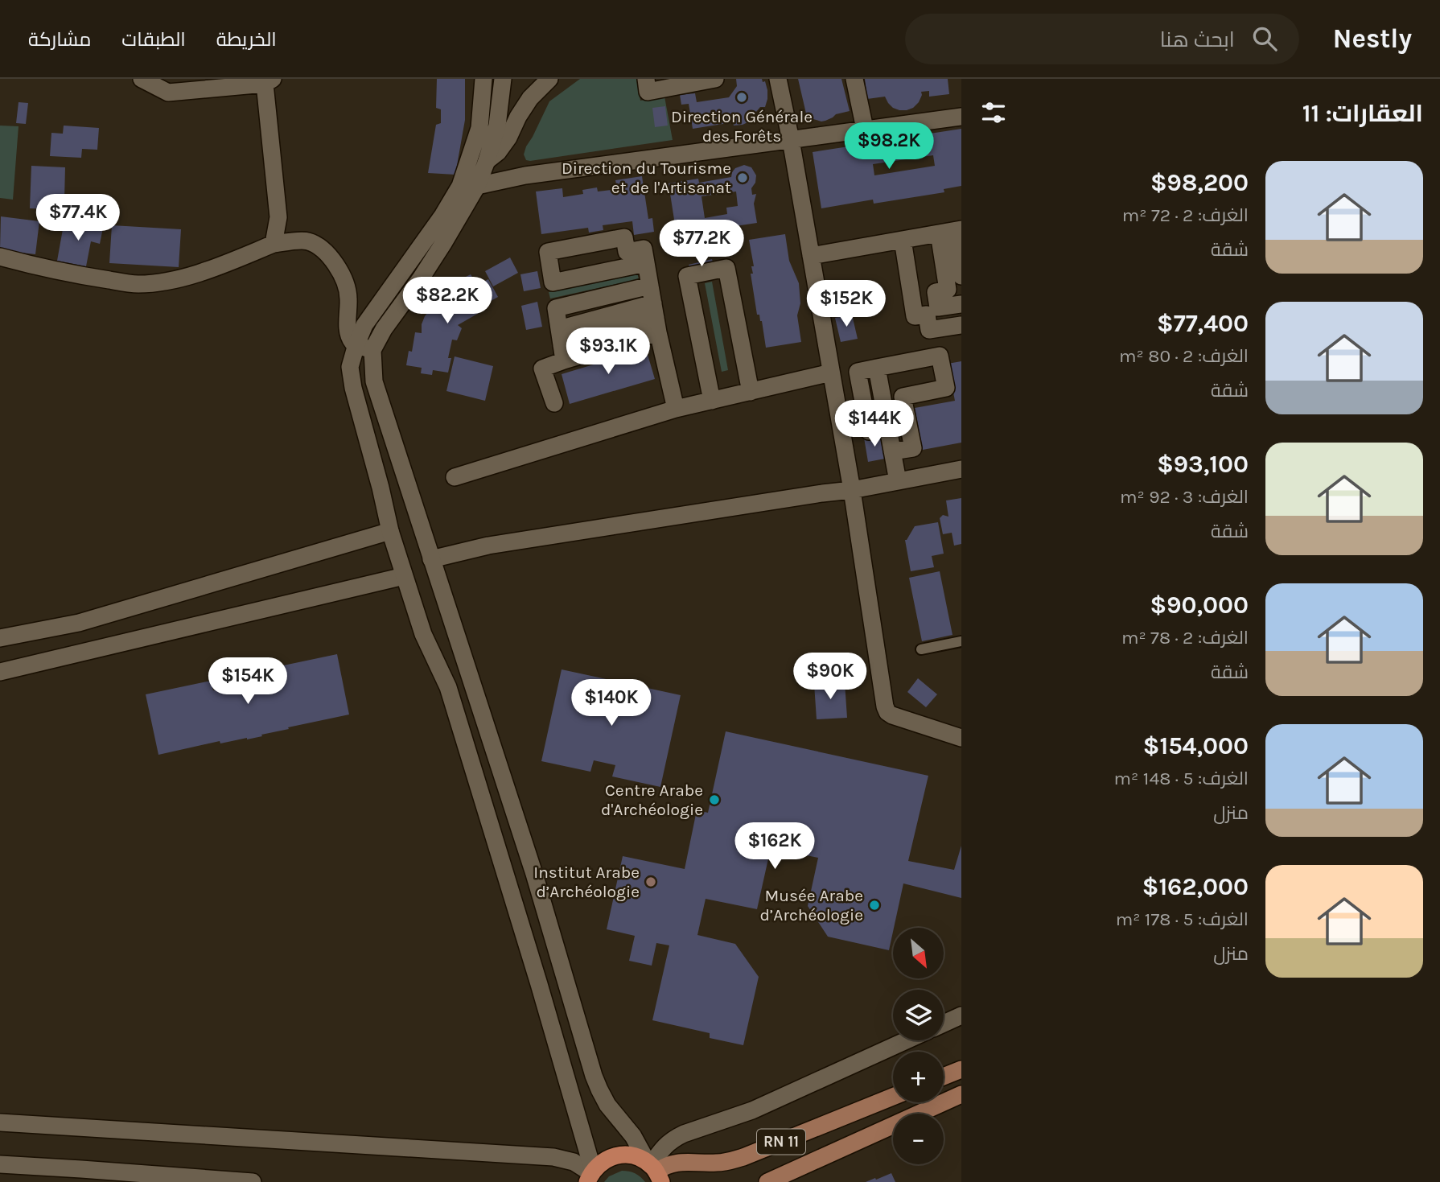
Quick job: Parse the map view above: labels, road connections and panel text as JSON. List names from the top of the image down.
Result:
{
  "streets": {
    "main road": ["RN 11"]
  },
  "places": [
    "Direction Générale des Forêts",
    "Direction du Tourisme et de l'Artisanat",
    "Centre Arabe d'Archéologie",
    "Institut Arabe d’Archéologie",
    "Musée Arabe d’Archéologie"
  ],
  "north": "bottom right",
  "page": {
    "header": "Nestly",
    "search": "ابحث هنا",
    "nav": ["الخريطة", "الطبقات", "مشاركة"],
    "heading": "العقارات: 11",
    "price": [
      "$98.2K",
      "$77.4K",
      "$77.2K",
      "$82.2K",
      "$152K",
      "$93.1K",
      "$144K",
      "$90K",
      "$154K",
      "$140K",
      "$162K"
    ],
    "list": [
      {
        "name": "$98,200",
        "note": "الغرف: 2 · 72 m² · شقة"
      },
      {
        "name": "$77,400",
        "note": "الغرف: 2 · 80 m² · شقة"
      },
      {
        "name": "$93,100",
        "note": "الغرف: 3 · 92 m² · شقة"
      },
      {
        "name": "$90,000",
        "note": "الغرف: 2 · 78 m² · شقة"
      },
      {
        "name": "$154,000",
        "note": "الغرف: 5 · 148 m² · منزل"
      },
      {
        "name": "$162,000",
        "note": "الغرف: 5 · 178 m² · منزل"
      }
    ],
    "map_buttons": ["+", "−"]
  }
}
